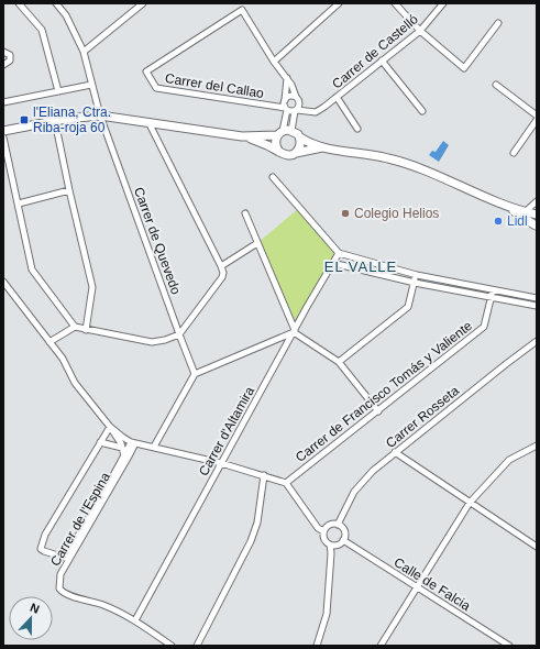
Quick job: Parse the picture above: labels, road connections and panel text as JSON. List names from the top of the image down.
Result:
{
  "streets": {
    "street": [
      "Carrer de Castelló",
      "Carrer del Callao",
      "Carrer de Quevedo",
      "Carrer de Francisco Tomás y Valiente",
      "Carrer Rosseta",
      "Carrer d'Altamira",
      "Carrer de l'Espina",
      "Calle de Falcia"
    ]
  },
  "crossings": [
    ["Carrer Rosseta", "Calle de Falcia"],
    ["Carrer d'Altamira", "Carrer de l'Espina"]
  ],
  "districts": ["EL VALLE"],
  "places": {
    "transit": ["l'Eliana, Ctra. Riba-roja 60"],
    "other": ["Colegio Helios", "Lidl"]
  },
  "north": "top"
}
